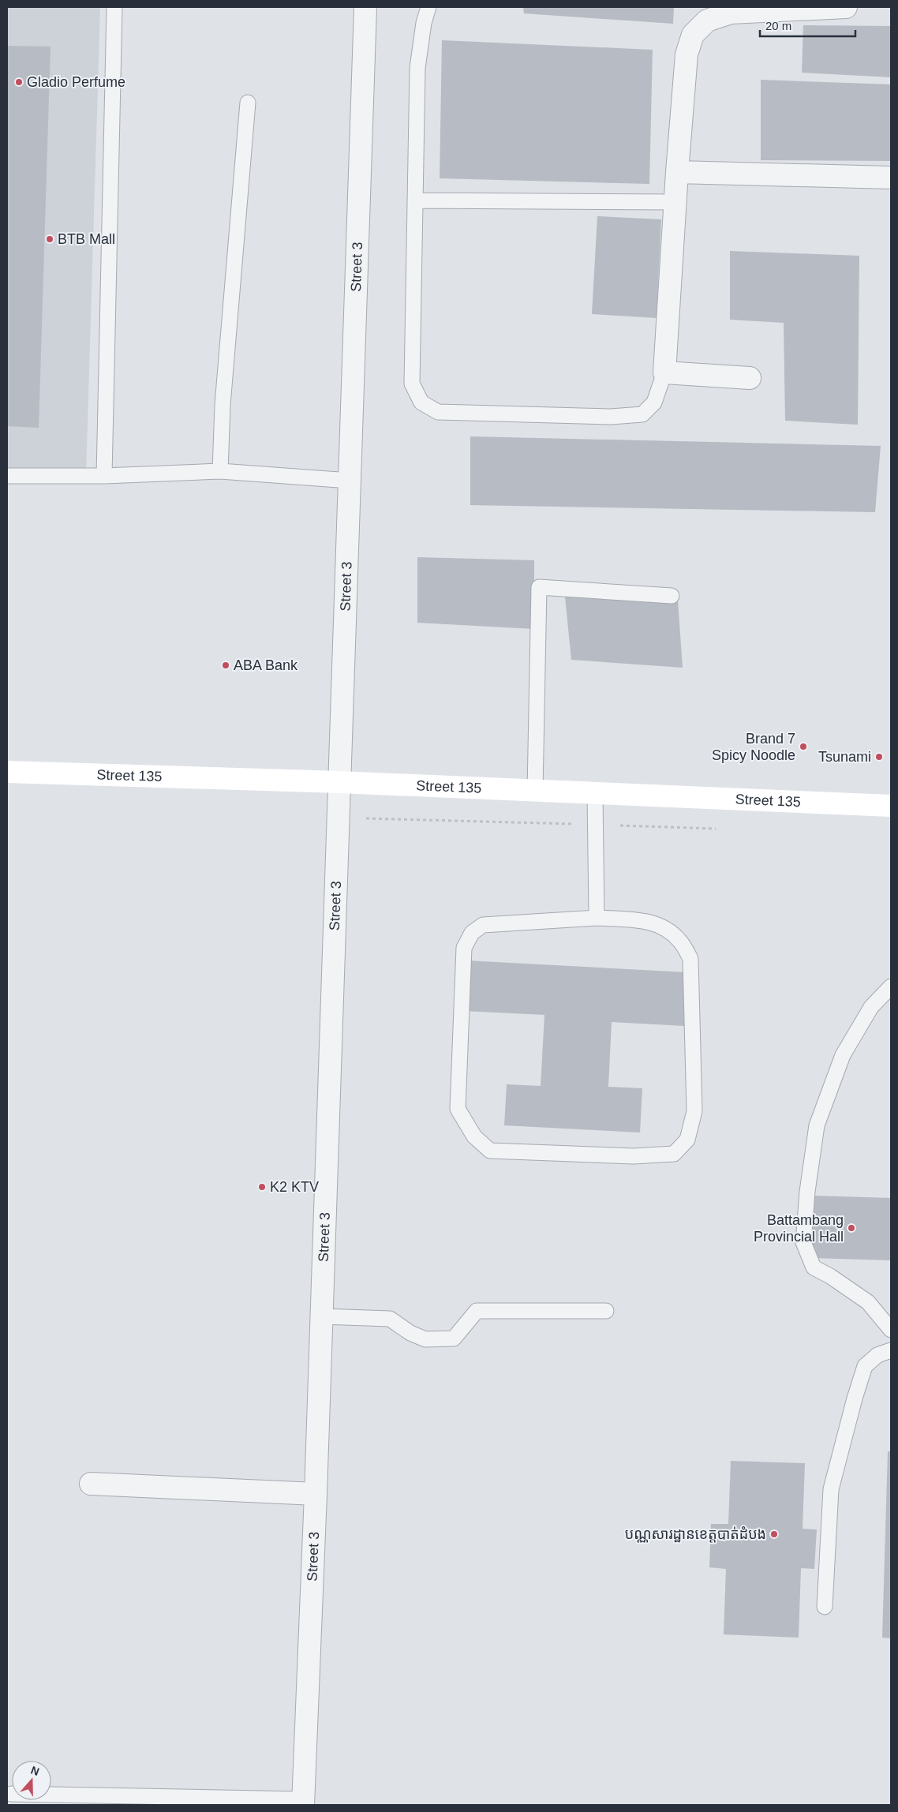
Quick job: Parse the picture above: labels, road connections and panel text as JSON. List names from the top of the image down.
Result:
{
  "streets": {
    "main road": ["Street 135"],
    "street": ["Street 3"]
  },
  "crossings": [
    ["Street 3", "Street 135"]
  ],
  "places": [
    "Gladio Perfume",
    "BTB Mall",
    "ABA Bank",
    "Brand 7 Spicy Noodle",
    "Tsunami",
    "K2 KTV",
    "Battambang Provincial Hall",
    "បណ្ណសារដ្ឋានខេត្តបាត់ដំបង"
  ],
  "scale_bar": "20 m",
  "north": "top"
}
